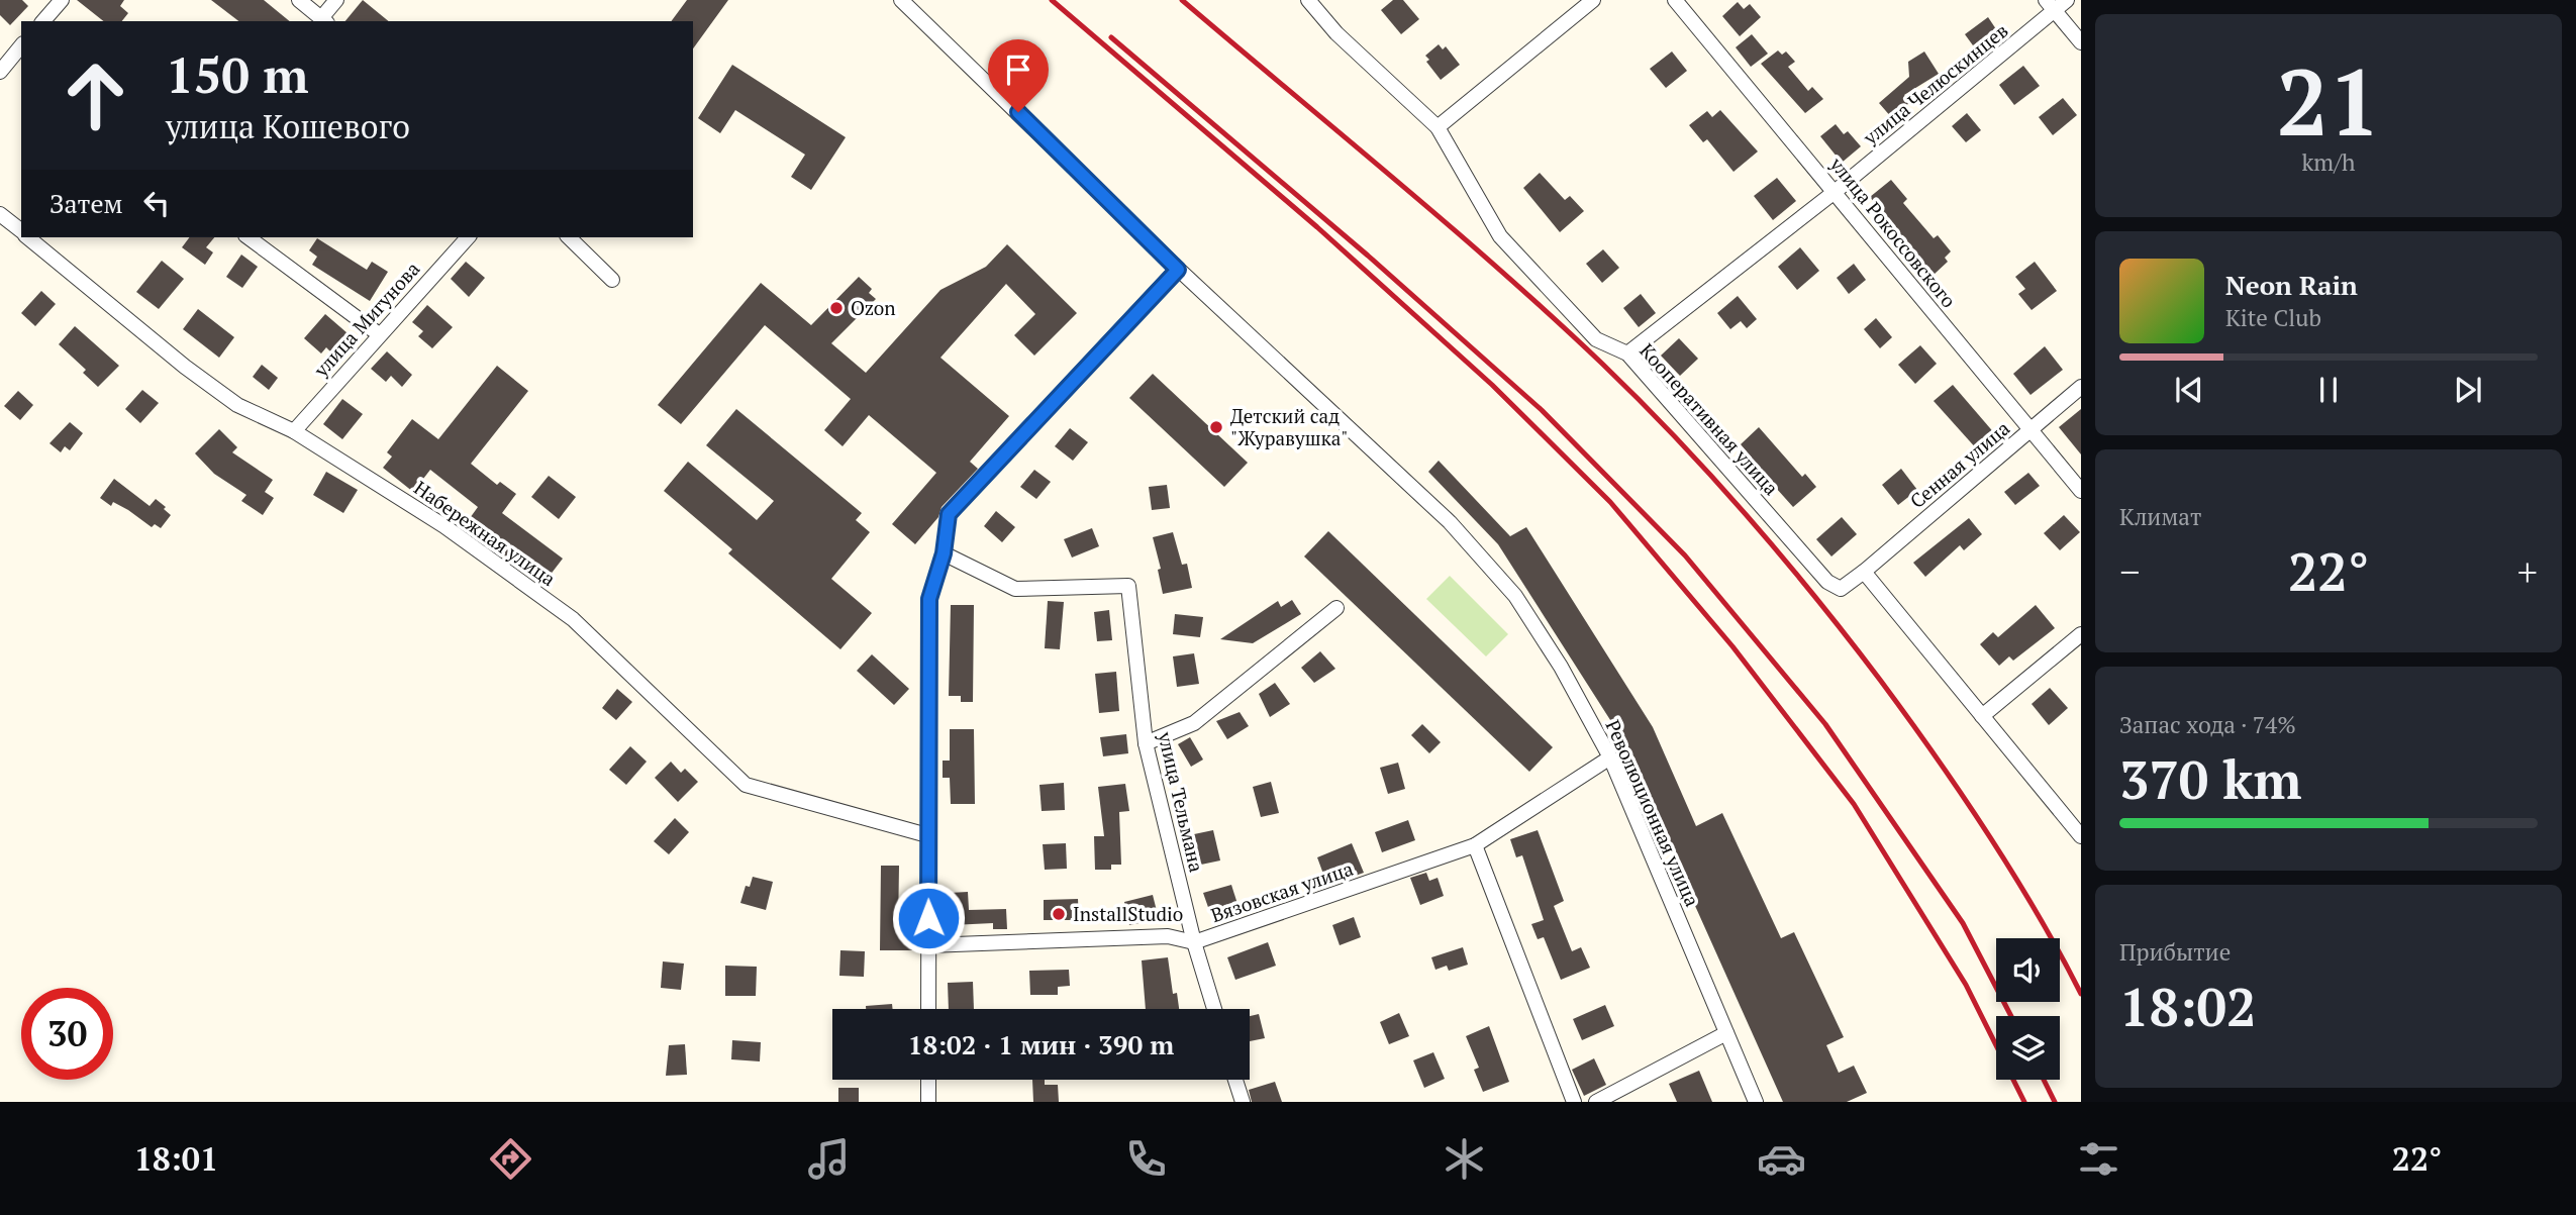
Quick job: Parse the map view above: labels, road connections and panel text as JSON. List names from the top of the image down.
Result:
{
  "streets": {
    "street": [
      "улица Челюскинцев",
      "улица Рокоссовского",
      "улица Мигунова",
      "Кооперативная улица",
      "Сенная улица",
      "Набережная улица",
      "улица Тельмана",
      "Революционная улица",
      "Вязовская улица"
    ]
  },
  "crossings": [
    ["улица Челюскинцев", "улица Рокоссовского"],
    ["улица Челюскинцев", "Кооперативная улица"],
    ["улица Рокоссовского", "Сенная улица"],
    ["улица Мигунова", "Набережная улица"],
    ["Кооперативная улица", "Сенная улица"],
    ["улица Тельмана", "Вязовская улица"],
    ["Революционная улица", "Вязовская улица"]
  ],
  "places": ["Ozon", "Детский сад \"Журавушка\"", "InstallStudio"],
  "page": {
    "tile": [
      ["21", "km/h"],
      "Климат",
      ["Запас хода · 74%", "370 km"],
      ["Прибытие", "18:02"]
    ],
    "turn": ["150 m", "улица Кошевого"],
    "then": "Затем",
    "song": ["Neon Rain", "Kite Club"],
    "heat": ["−", "22°", "+"],
    "limit": "30",
    "trip": "18:02 · 1 мин · 390 m",
    "tabs": ["18:01", "22°"]
  }
}
